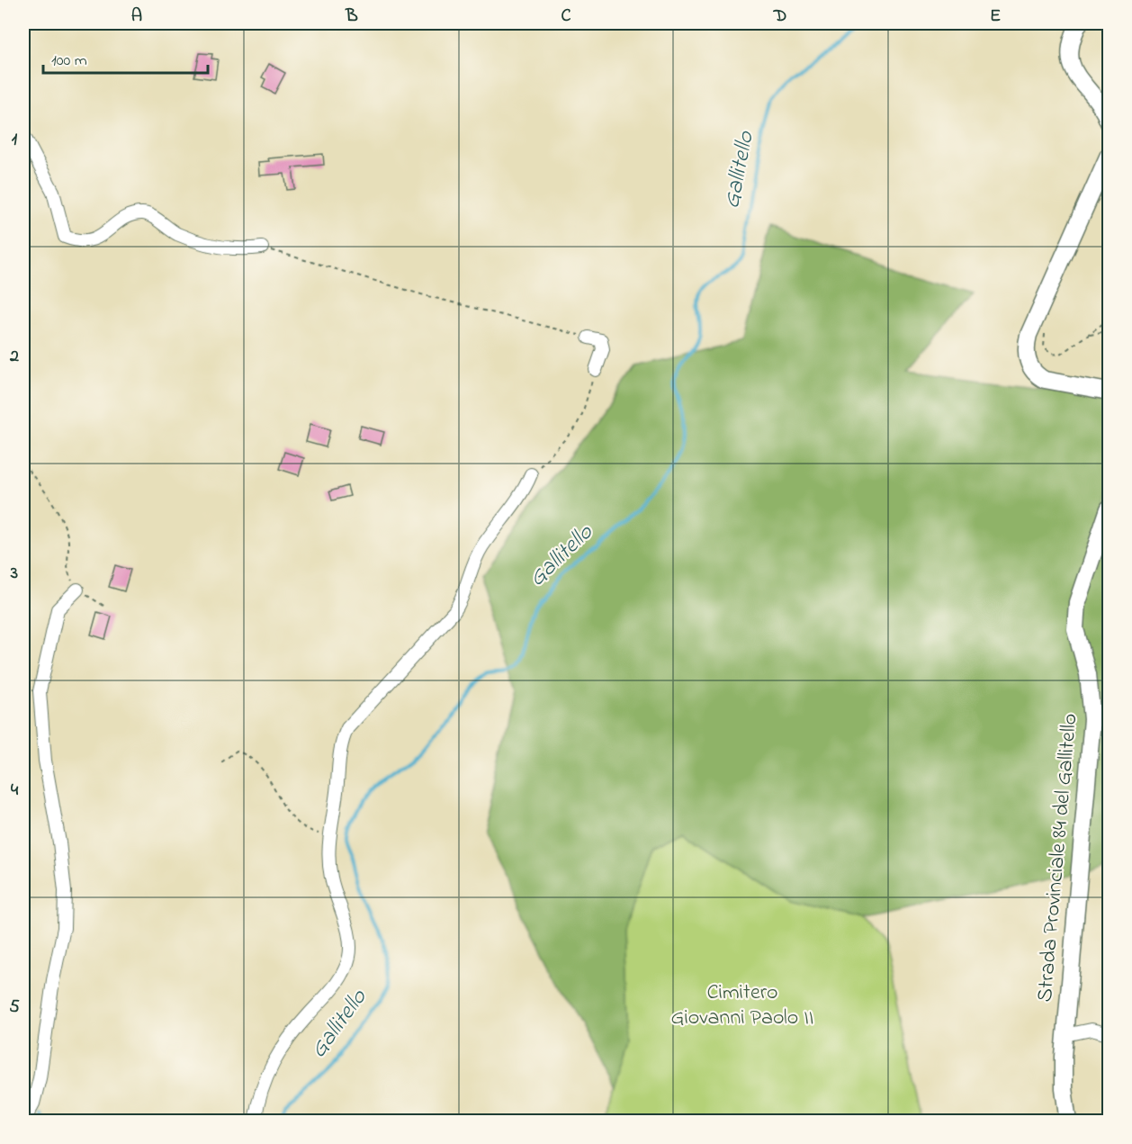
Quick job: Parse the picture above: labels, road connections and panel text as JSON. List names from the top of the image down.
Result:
{
  "streets": {
    "street": ["Strada Provinciale 84 del Gallitello"]
  },
  "water": ["Gallitello"],
  "parks": ["Cimitero Giovanni Paolo II"],
  "scale_bar": "100 m",
  "grid": {
    "columns": [
      "A",
      "B",
      "C",
      "D",
      "E"
    ],
    "rows": [
      "1",
      "2",
      "3",
      "4",
      "5"
    ]
  }
}
